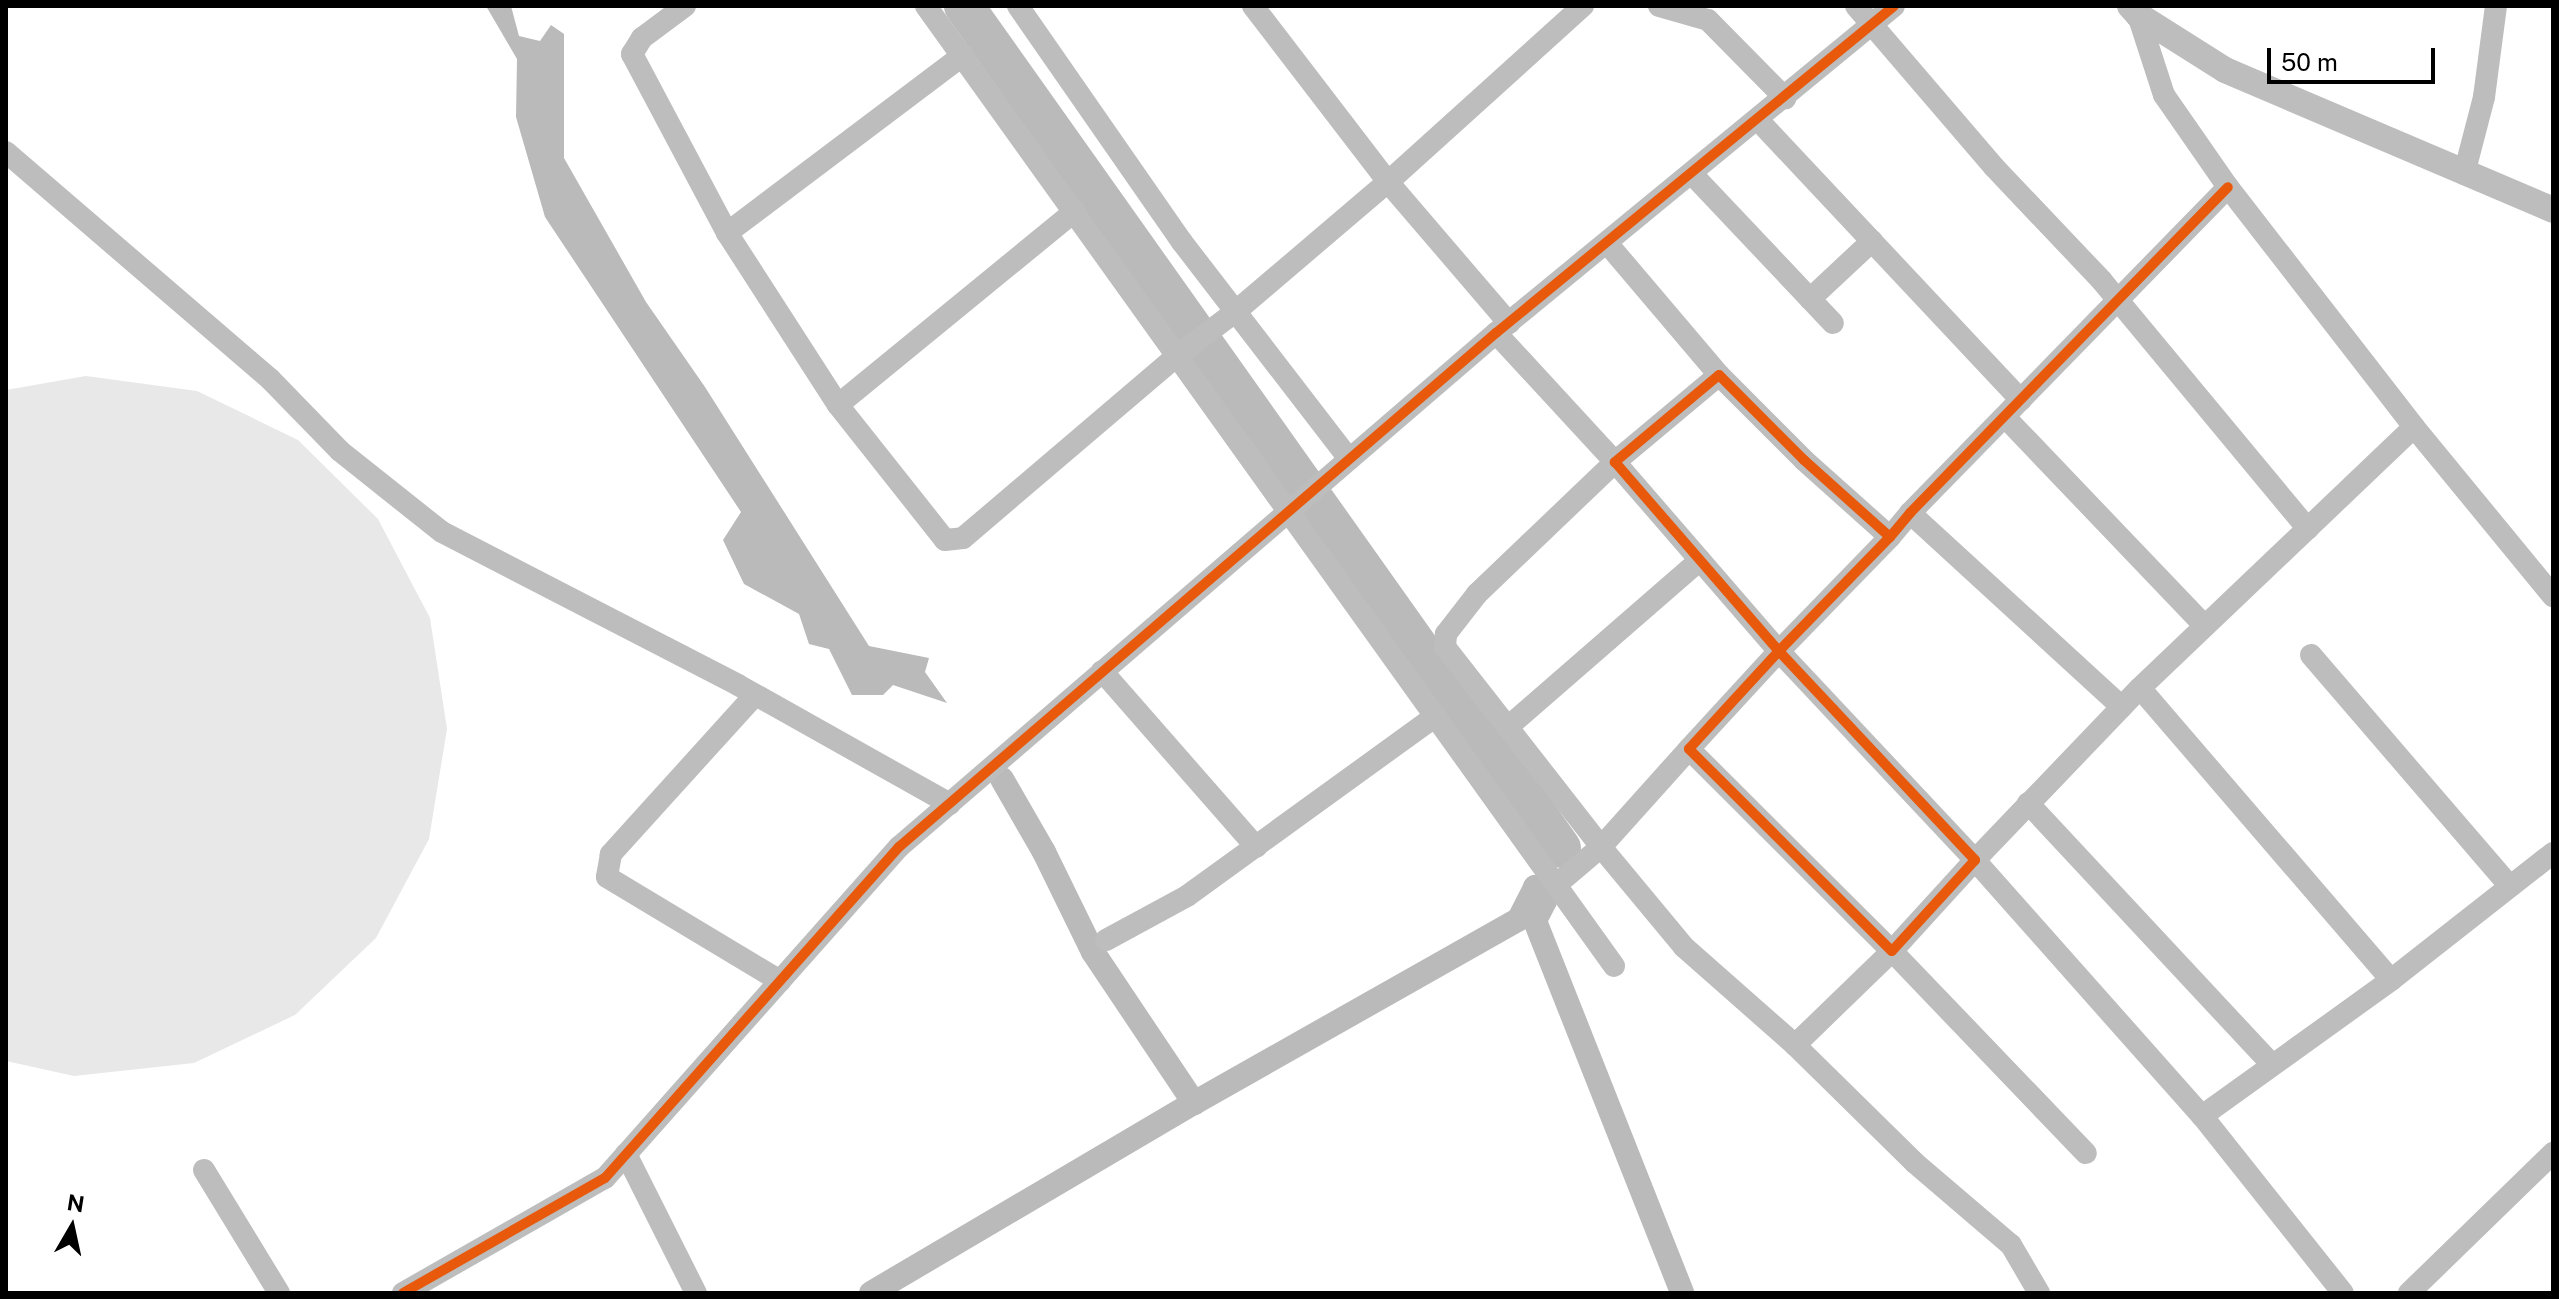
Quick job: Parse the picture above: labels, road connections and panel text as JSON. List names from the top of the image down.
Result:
{
  "scale_bar": "50 m",
  "north": "top"
}
